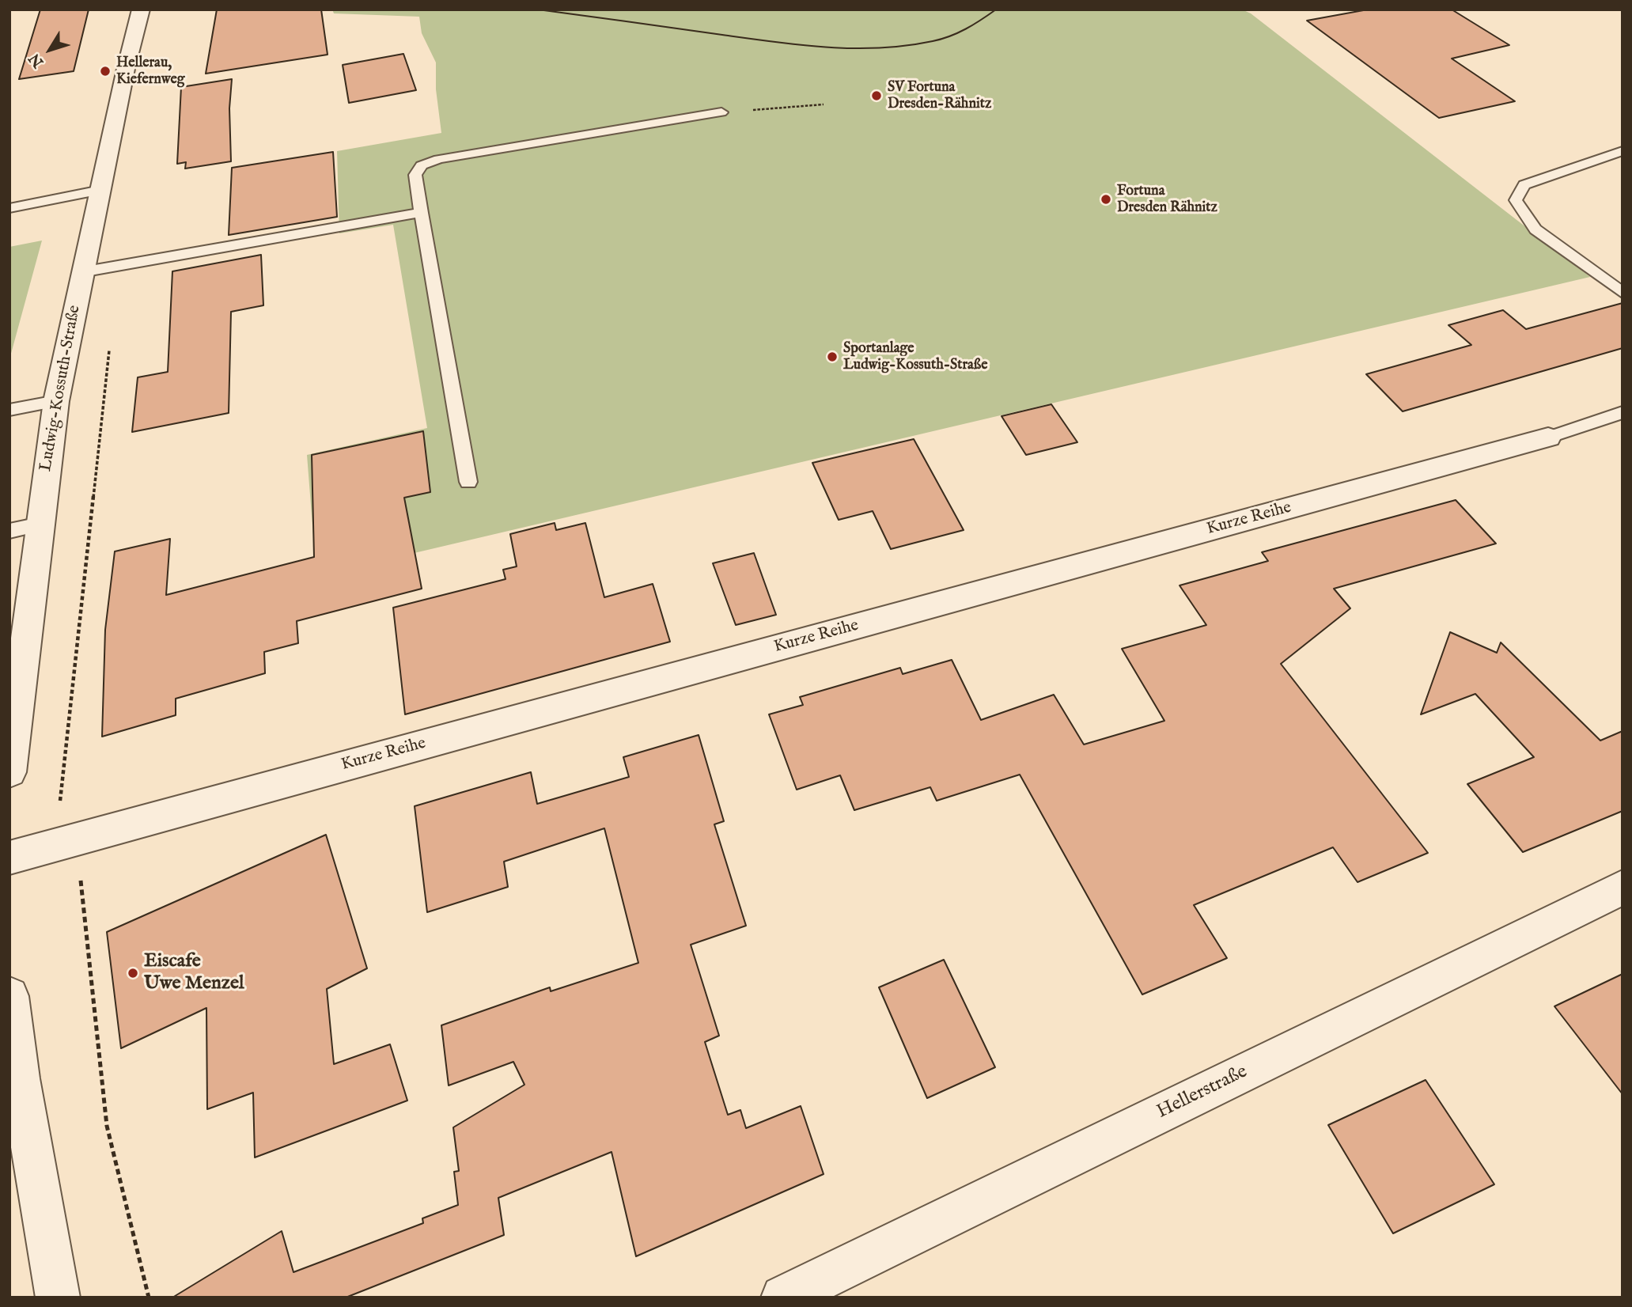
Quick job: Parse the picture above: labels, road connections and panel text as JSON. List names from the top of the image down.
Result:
{
  "streets": {
    "street": ["Ludwig-Kossuth-Straße", "Kurze Reihe", "Hellerstraße"]
  },
  "places": [
    "Hellerau, Kiefernweg",
    "SV Fortuna Dresden-Rähnitz",
    "Fortuna Dresden Rähnitz",
    "Sportanlage Ludwig-Kossuth-Straße",
    "Eiscafe Uwe Menzel"
  ],
  "north": "bottom left"
}
